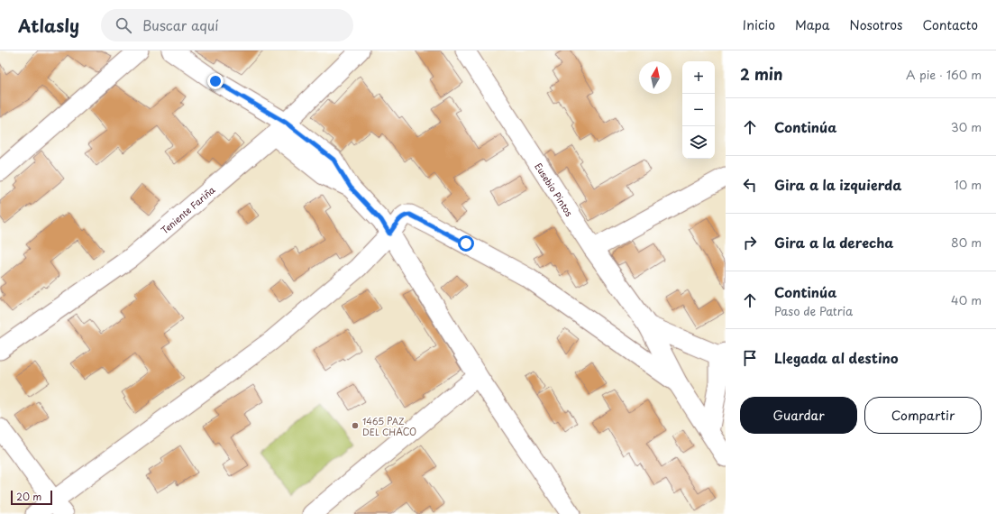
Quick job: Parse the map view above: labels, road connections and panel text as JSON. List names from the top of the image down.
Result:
{
  "streets": {
    "street": ["Eusebio Pintos", "Teniente Fariña"]
  },
  "places": ["1465 PAZ DEL CHACO"],
  "scale_bar": "20 m",
  "north": "top",
  "page": {
    "header": "Atlasly",
    "search": "Buscar aquí",
    "nav": [
      "Inicio",
      "Mapa",
      "Nosotros",
      "Contacto"
    ],
    "heading": ["2 min", "A pie · 160 m"],
    "map_buttons": ["+", "−"],
    "list": [
      ["Continúa", "30 m"],
      ["Gira a la izquierda", "10 m"],
      ["Gira a la derecha", "80 m"],
      ["Continúa", "Paso de Patria", "40 m"],
      "Llegada al destino"
    ],
    "buttons": ["Guardar", "Compartir"],
    "scale": "20 m"
  }
}
